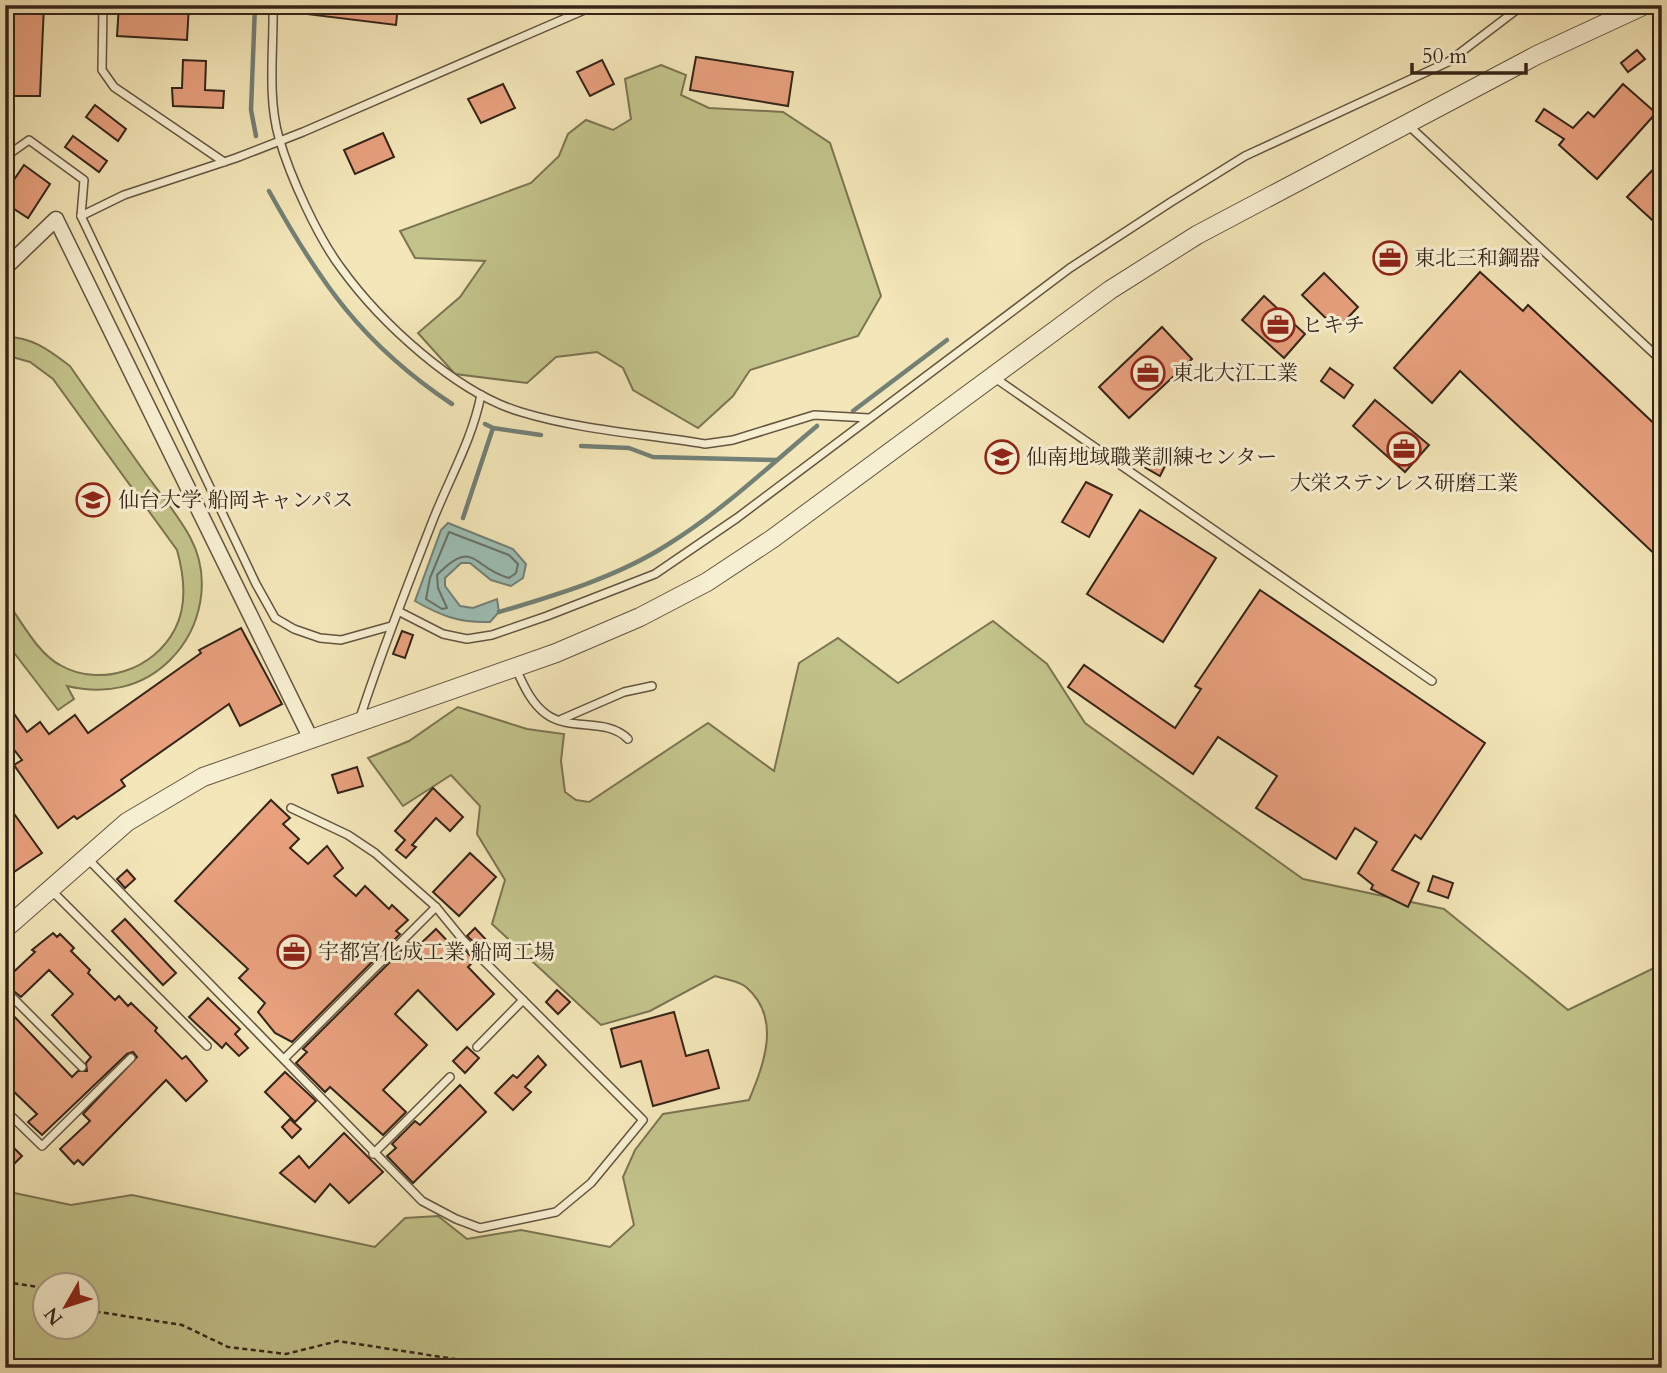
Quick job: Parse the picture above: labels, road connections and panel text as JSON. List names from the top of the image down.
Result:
{
  "places": {
    "office": [
      "東北三和鋼器",
      "ヒキチ",
      "東北大江工業",
      "大栄ステンレス研磨工業",
      "宇都宮化成工業 船岡工場"
    ],
    "school or university": ["仙南地域職業訓練センター", "仙台大学 船岡キャンパス"]
  },
  "scale_bar": "50 m",
  "north": "bottom left"
}
